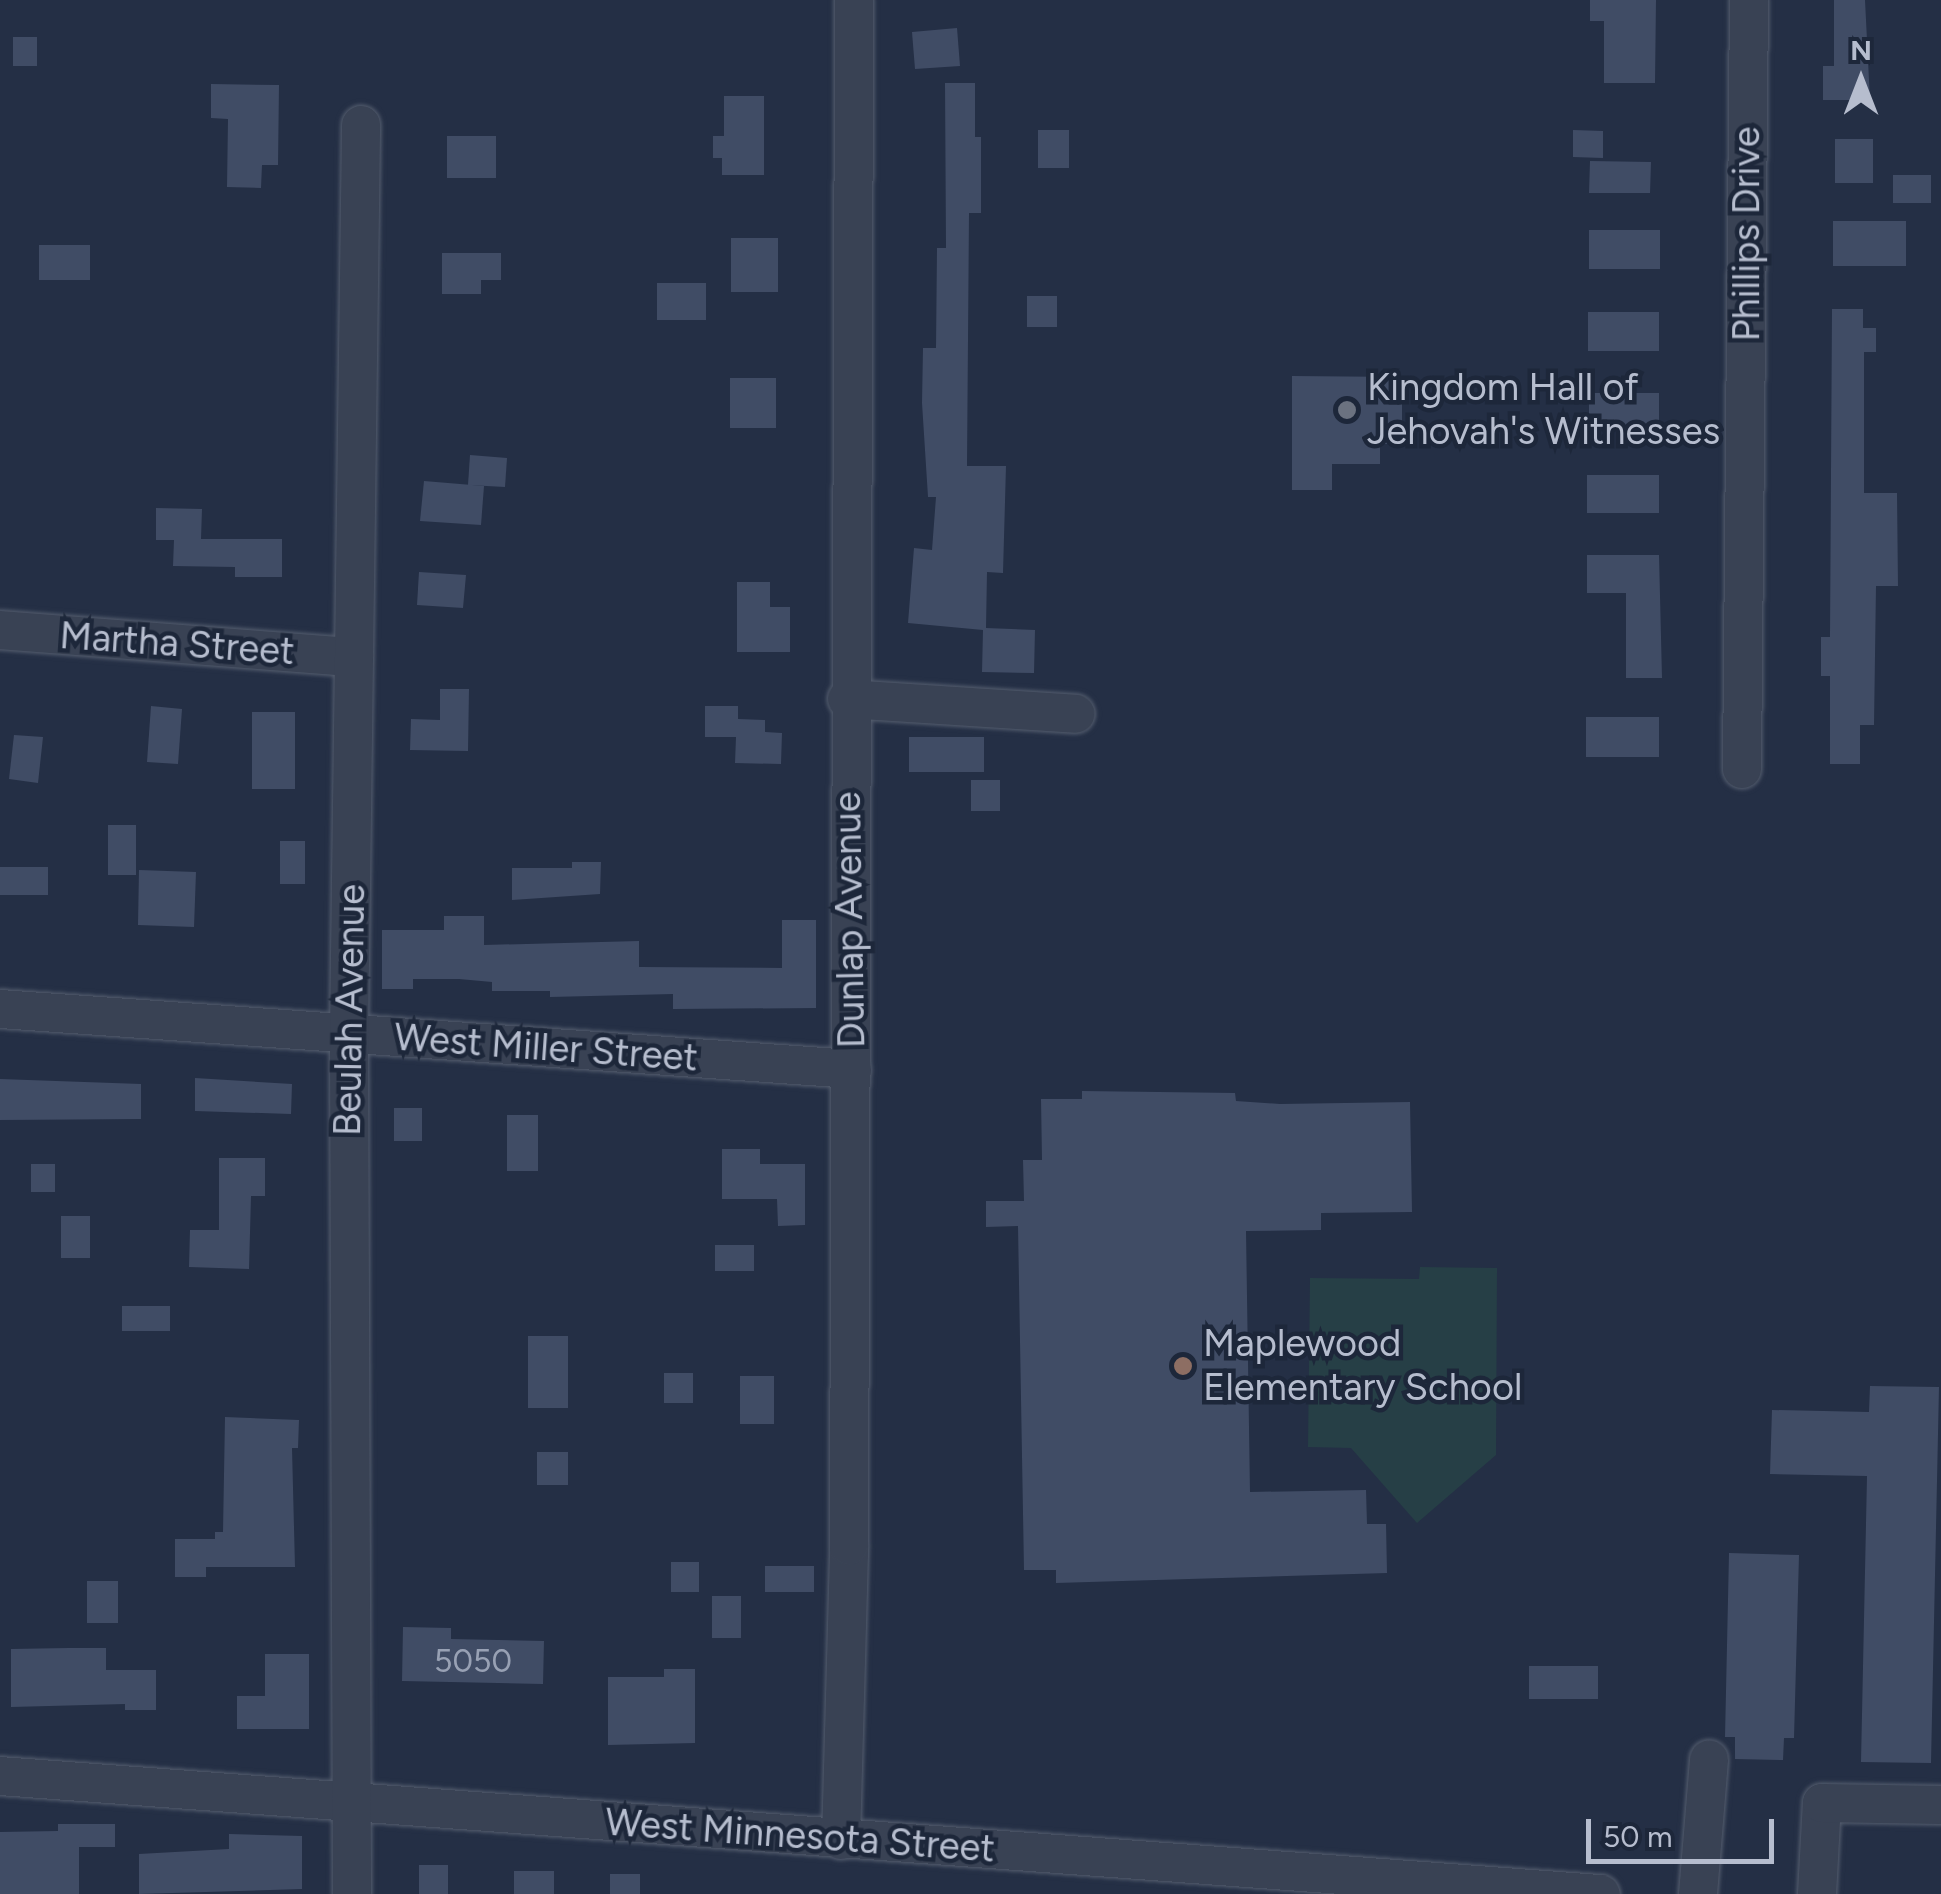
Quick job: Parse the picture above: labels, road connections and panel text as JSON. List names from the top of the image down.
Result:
{
  "streets": {
    "street": [
      "Phillips Drive",
      "Martha Street",
      "Dunlap Avenue",
      "Beulah Avenue",
      "West Miller Street",
      "West Minnesota Street"
    ]
  },
  "crossings": [
    ["Martha Street", "Beulah Avenue"],
    ["Dunlap Avenue", "West Miller Street"],
    ["Dunlap Avenue", "West Minnesota Street"],
    ["Beulah Avenue", "West Miller Street"],
    ["Beulah Avenue", "West Minnesota Street"]
  ],
  "places": ["Kingdom Hall of Jehovah's Witnesses", "Maplewood Elementary School"],
  "house_numbers": ["5050"],
  "scale_bar": "50 m",
  "north": "top"
}
